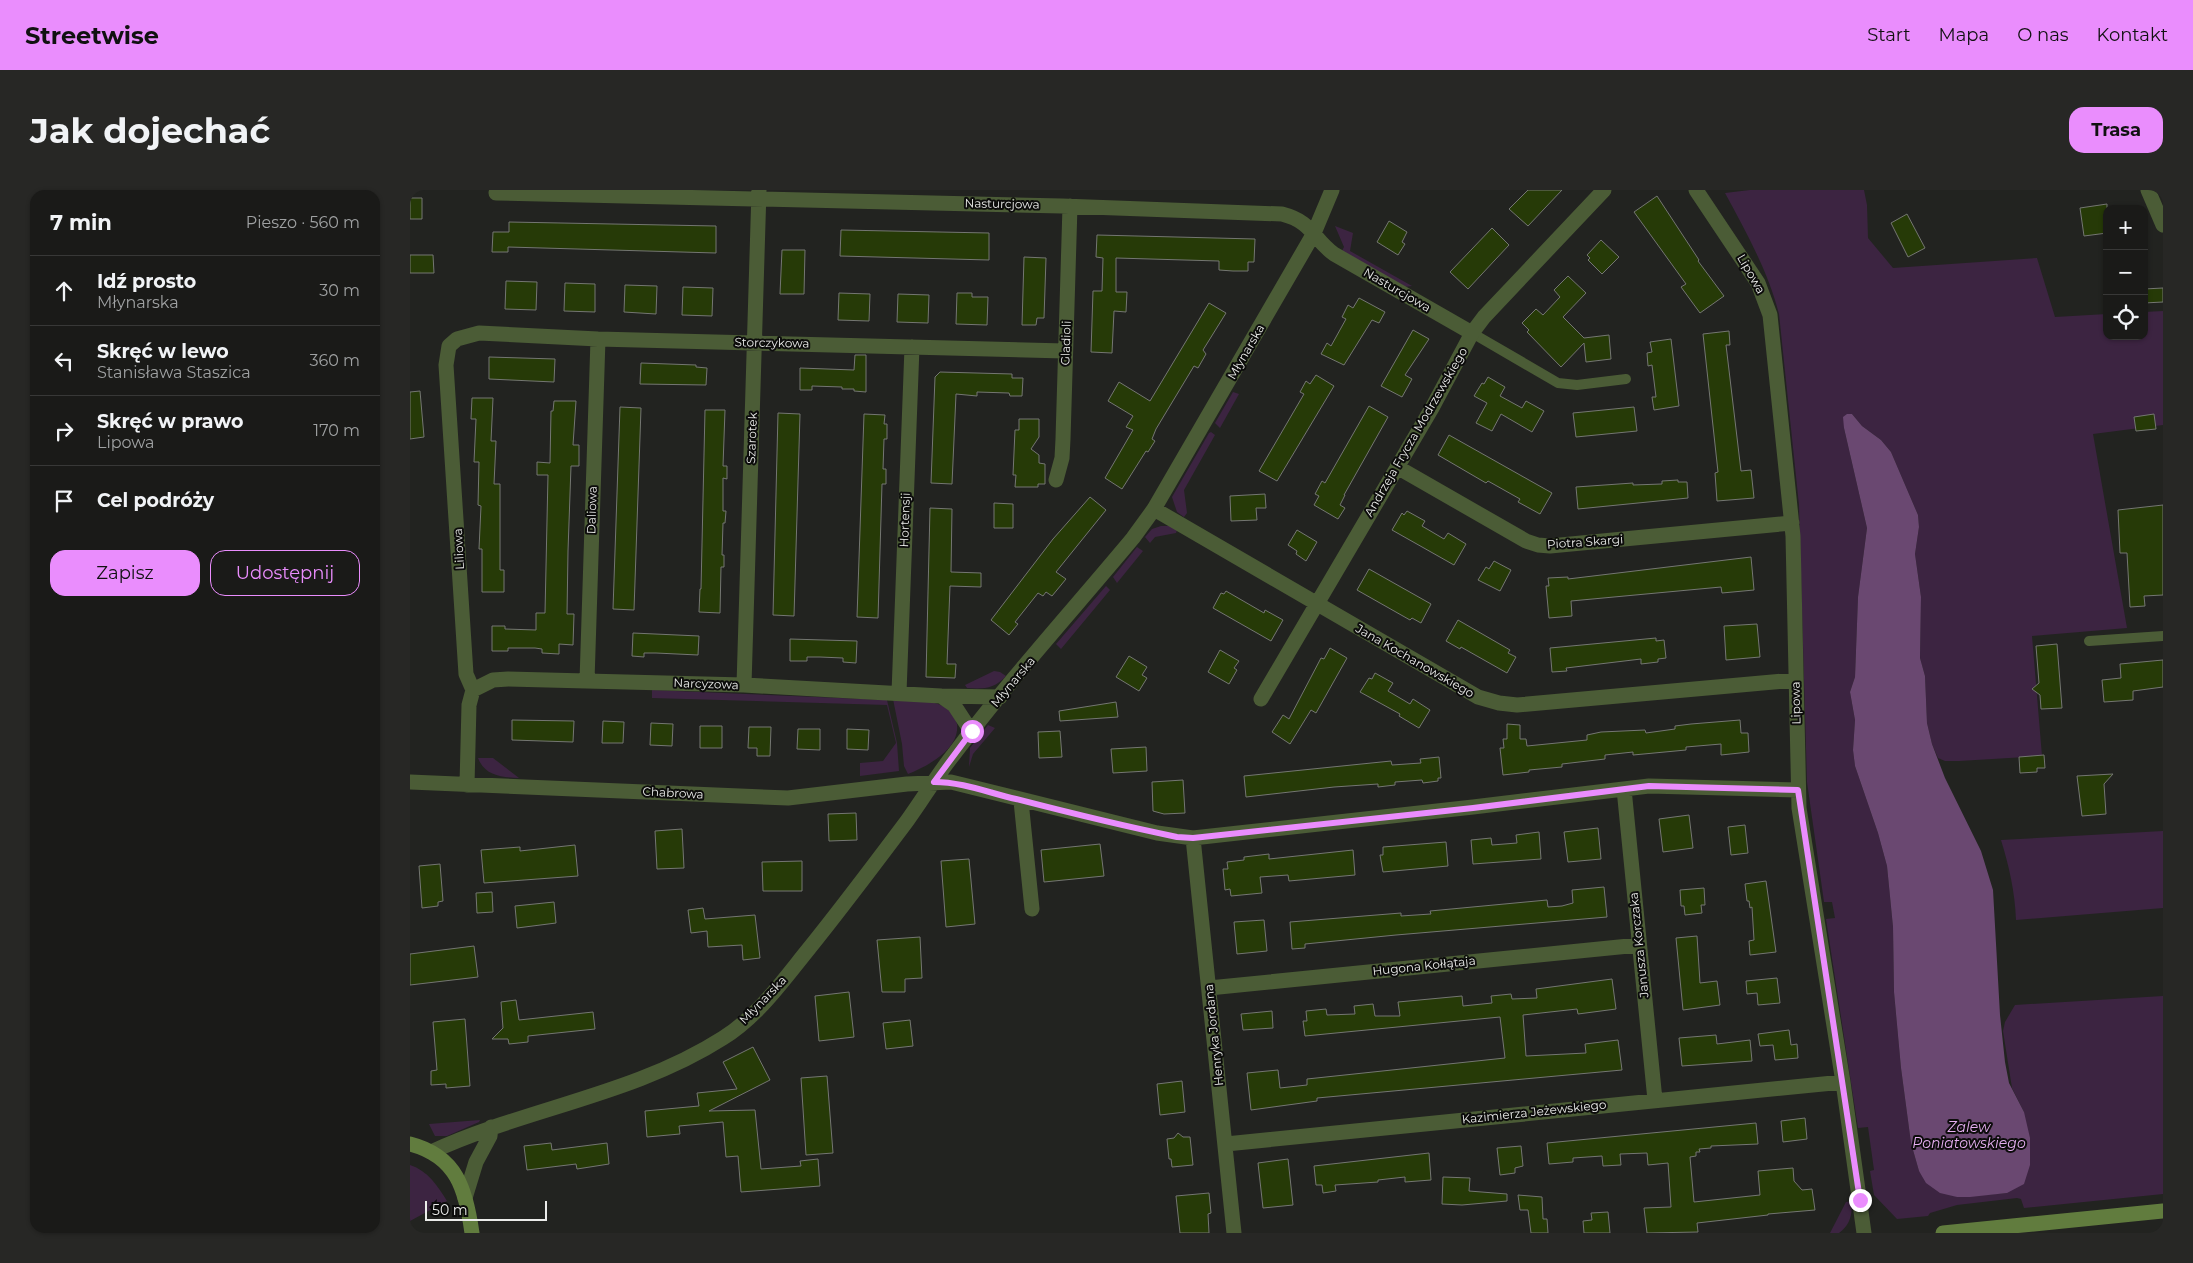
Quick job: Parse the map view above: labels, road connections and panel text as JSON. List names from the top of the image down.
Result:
{
  "streets": {
    "street": [
      "Nasturcjowa",
      "Lipowa",
      "Storczykowa",
      "Gladioli",
      "Młynarska",
      "Andrzeja Frycza Modrzewskiego",
      "Szarotek",
      "Daliowa",
      "Hortensji",
      "Piotra Skargi",
      "Liliowa",
      "Jana Kochanowskiego",
      "Narcyzowa",
      "Chabrowa",
      "Janusza Korczaka",
      "Hugona Kołłątaja",
      "Henryka Jordana",
      "Kazimierza Jeżewskiego"
    ]
  },
  "crossings": [
    ["Nasturcjowa", "Gladioli"],
    ["Nasturcjowa", "Młynarska"],
    ["Nasturcjowa", "Andrzeja Frycza Modrzewskiego"],
    ["Nasturcjowa", "Szarotek"],
    ["Lipowa", "Piotra Skargi"],
    ["Lipowa", "Jana Kochanowskiego"],
    ["Lipowa", "Chabrowa"],
    ["Lipowa", "Kazimierza Jeżewskiego"],
    ["Storczykowa", "Gladioli"],
    ["Storczykowa", "Szarotek"],
    ["Storczykowa", "Daliowa"],
    ["Storczykowa", "Hortensji"],
    ["Storczykowa", "Liliowa"],
    ["Młynarska", "Jana Kochanowskiego"],
    ["Młynarska", "Narcyzowa"],
    ["Młynarska", "Chabrowa"],
    ["Andrzeja Frycza Modrzewskiego", "Piotra Skargi"],
    ["Andrzeja Frycza Modrzewskiego", "Jana Kochanowskiego"],
    ["Szarotek", "Narcyzowa"],
    ["Daliowa", "Narcyzowa"],
    ["Hortensji", "Narcyzowa"],
    ["Liliowa", "Narcyzowa"],
    ["Liliowa", "Chabrowa"],
    ["Chabrowa", "Janusza Korczaka"],
    ["Chabrowa", "Henryka Jordana"],
    ["Janusza Korczaka", "Hugona Kołłątaja"],
    ["Janusza Korczaka", "Kazimierza Jeżewskiego"],
    ["Hugona Kołłątaja", "Henryka Jordana"],
    ["Henryka Jordana", "Kazimierza Jeżewskiego"]
  ],
  "water": ["Zalew Poniatowskiego"],
  "scale_bar": "50 m",
  "page": {
    "header": "Streetwise",
    "nav": [
      "Start",
      "Mapa",
      "O nas",
      "Kontakt"
    ],
    "buttons": [
      "Trasa",
      ["Zapisz", "Udostępnij"]
    ],
    "title": "Jak dojechać",
    "heading": ["7 min", "Pieszo · 560 m"],
    "map_buttons": ["+", "−"],
    "list": [
      ["Idź prosto", "Młynarska", "30 m"],
      ["Skręć w lewo", "Stanisława Staszica", "360 m"],
      ["Skręć w prawo", "Lipowa", "170 m"],
      "Cel podróży"
    ],
    "scale": "50 m"
  }
}
